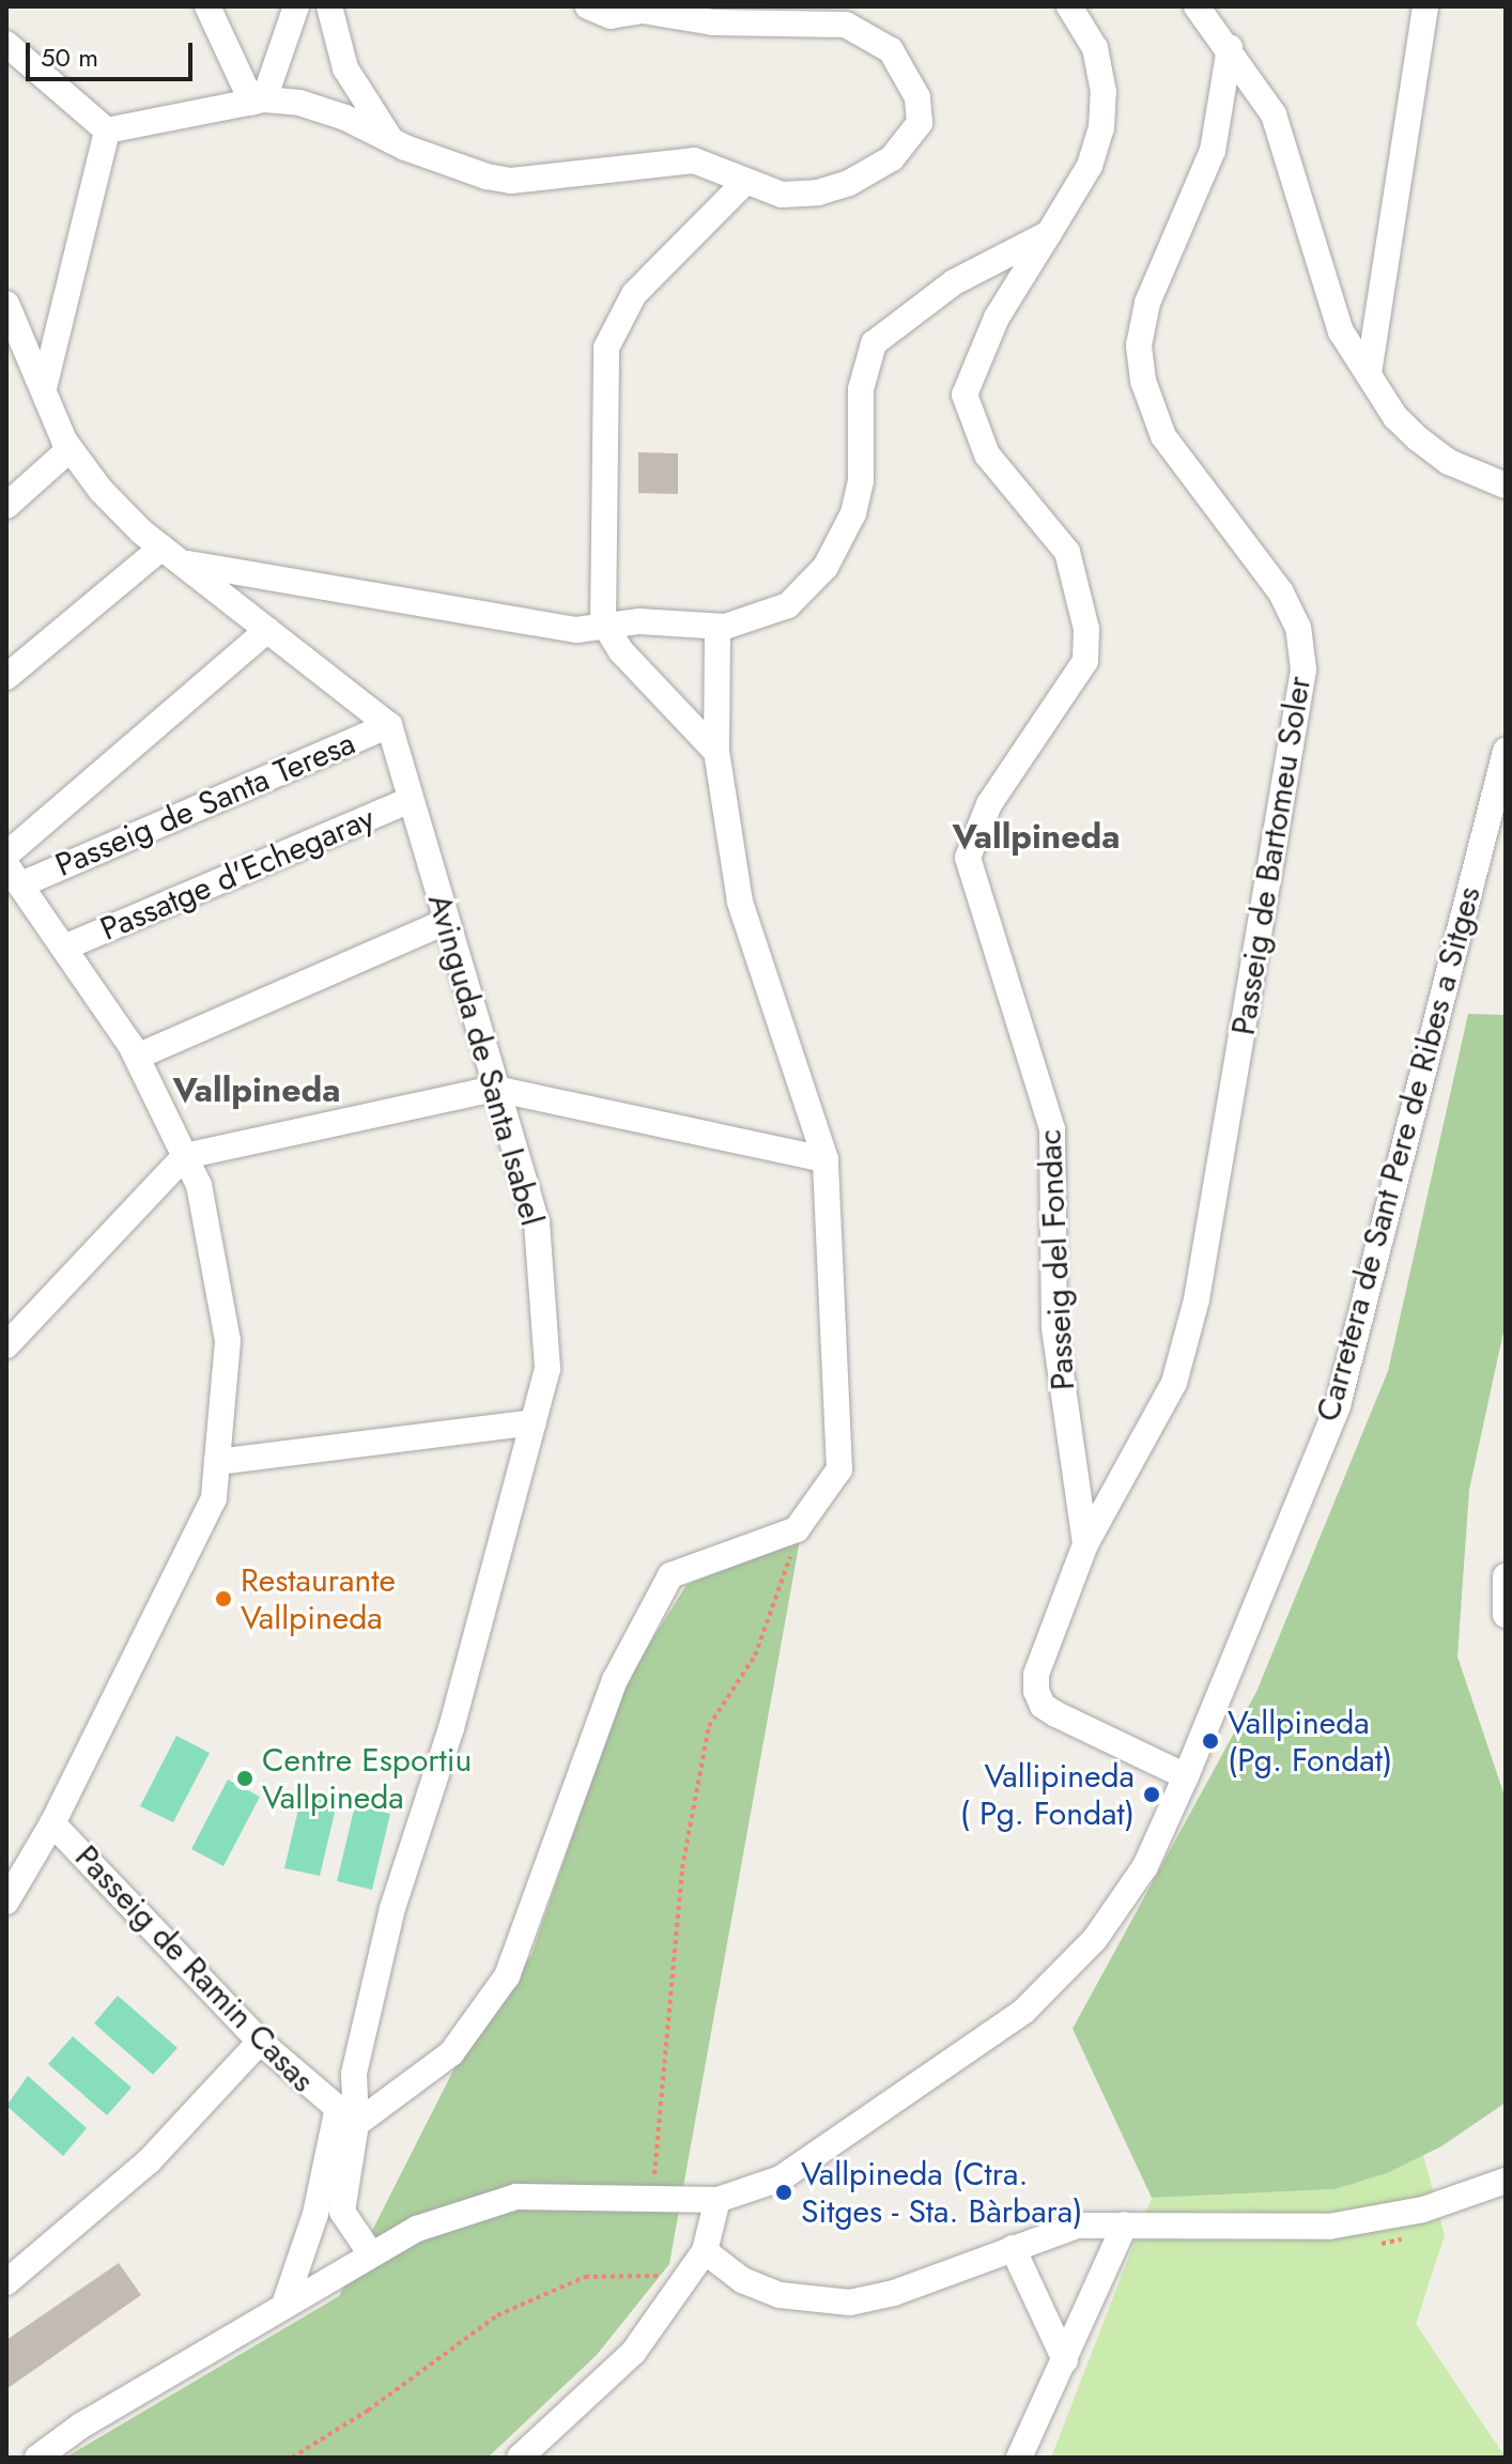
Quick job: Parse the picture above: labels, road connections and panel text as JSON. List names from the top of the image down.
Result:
{
  "streets": {
    "street": [
      "Passeig de Santa Teresa",
      "Passeig de Bartomeu Soler",
      "Passatge d'Echegaray",
      "Avinguda de Santa Isabel",
      "Carretera de Sant Pere de Ribes a Sitges",
      "Passeig del Fondac",
      "Passeig de Ramin Casas"
    ]
  },
  "crossings": [
    ["Passeig de Santa Teresa", "Avinguda de Santa Isabel"],
    ["Passeig de Bartomeu Soler", "Passeig del Fondac"],
    ["Passatge d'Echegaray", "Avinguda de Santa Isabel"],
    ["Avinguda de Santa Isabel", "Carretera de Sant Pere de Ribes a Sitges"],
    ["Avinguda de Santa Isabel", "Passeig de Ramin Casas"],
    ["Carretera de Sant Pere de Ribes a Sitges", "Passeig del Fondac"],
    ["Carretera de Sant Pere de Ribes a Sitges", "Passeig de Ramin Casas"]
  ],
  "districts": ["Vallpineda", "Vallpineda"],
  "places": [
    "Restaurante Vallpineda",
    "Vallpineda (Pg. Fondat)",
    "Centre Esportiu Vallpineda",
    "Vallipineda ( Pg. Fondat)",
    "Vallpineda (Ctra. Sitges - Sta. Bàrbara)"
  ],
  "scale_bar": "50 m"
}
